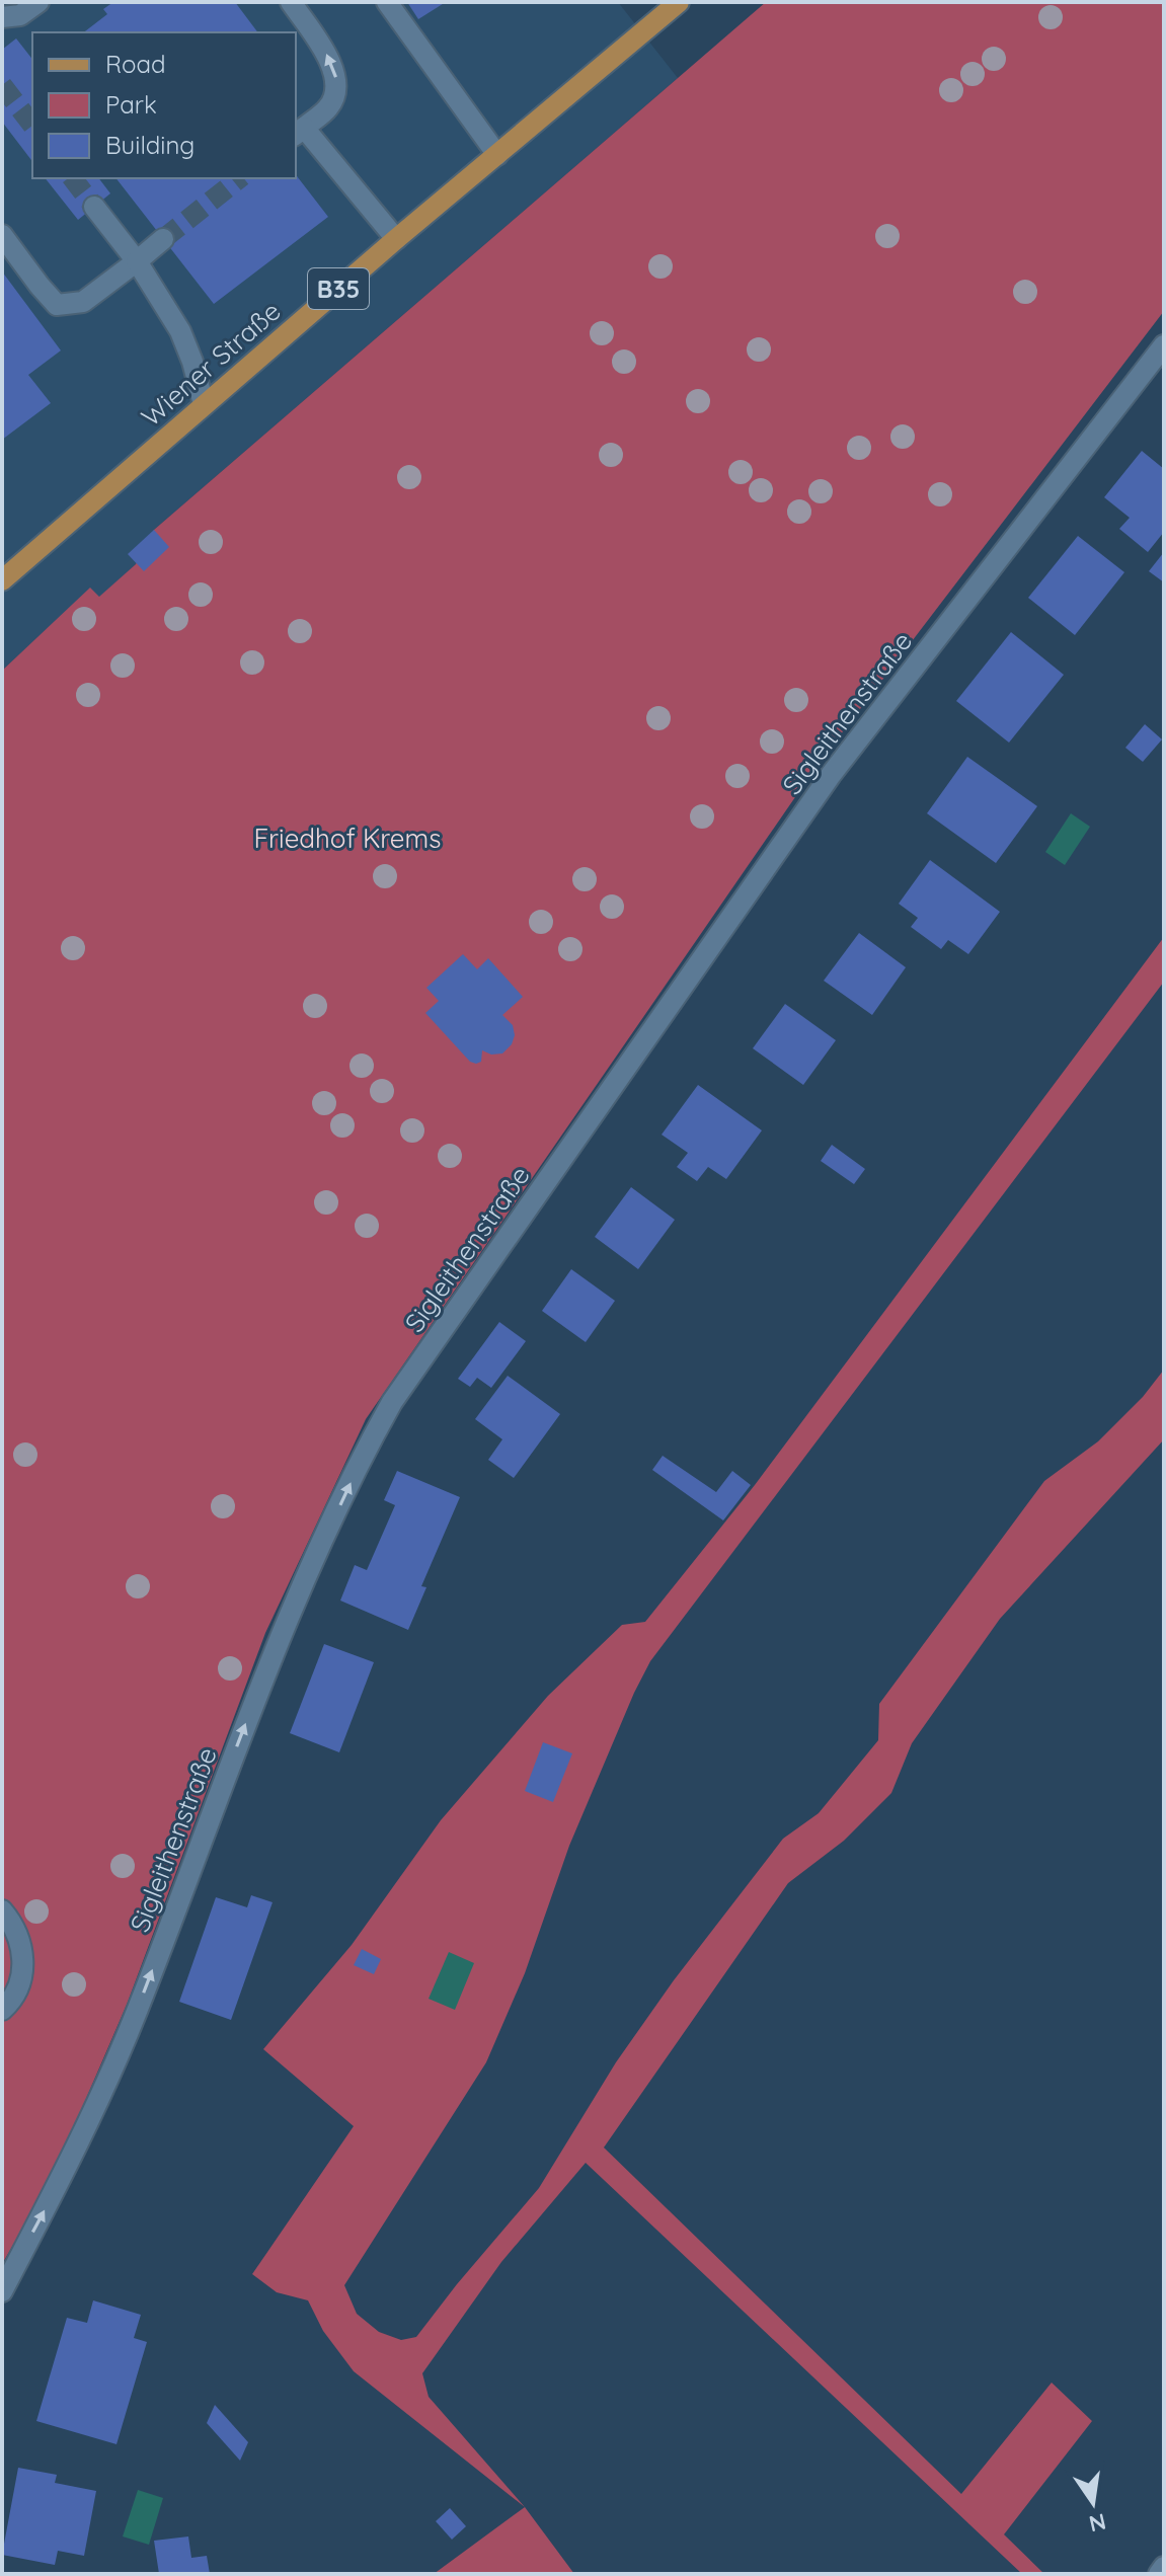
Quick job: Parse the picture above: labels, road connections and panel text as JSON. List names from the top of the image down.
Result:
{
  "streets": {
    "main road": ["B35", "Wiener Straße"],
    "street": ["Sigleithenstraße"]
  },
  "one_way": ["Sigleithenstraße"],
  "parks": ["Friedhof Krems"],
  "legend": ["Road", "Park", "Building"],
  "north": "bottom"
}
